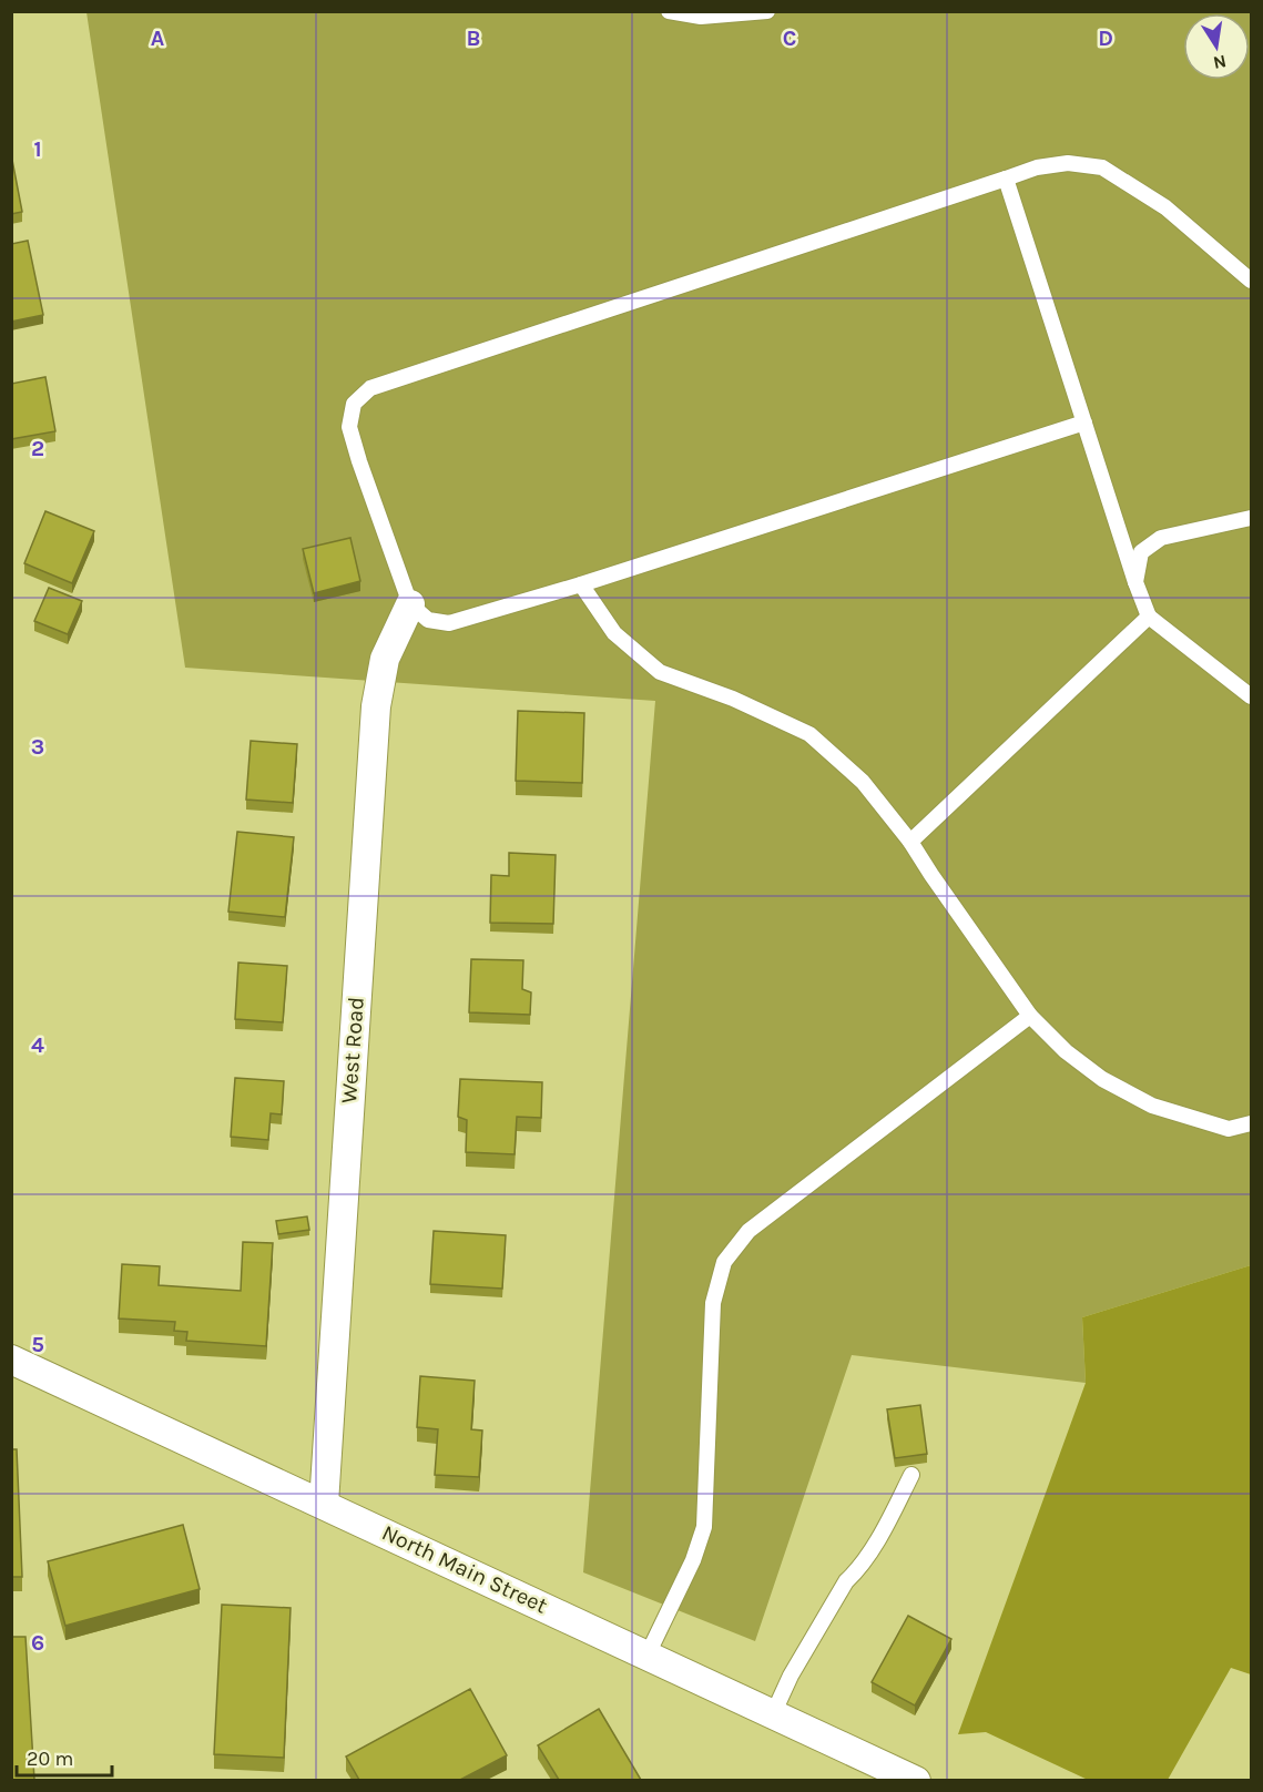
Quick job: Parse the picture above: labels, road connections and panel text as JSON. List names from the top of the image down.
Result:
{
  "streets": {
    "street": ["West Road", "North Main Street"]
  },
  "crossings": [
    ["West Road", "North Main Street"]
  ],
  "scale_bar": "20 m",
  "north": "bottom",
  "grid": {
    "columns": [
      "A",
      "B",
      "C",
      "D"
    ],
    "rows": [
      "1",
      "2",
      "3",
      "4",
      "5",
      "6"
    ]
  }
}
